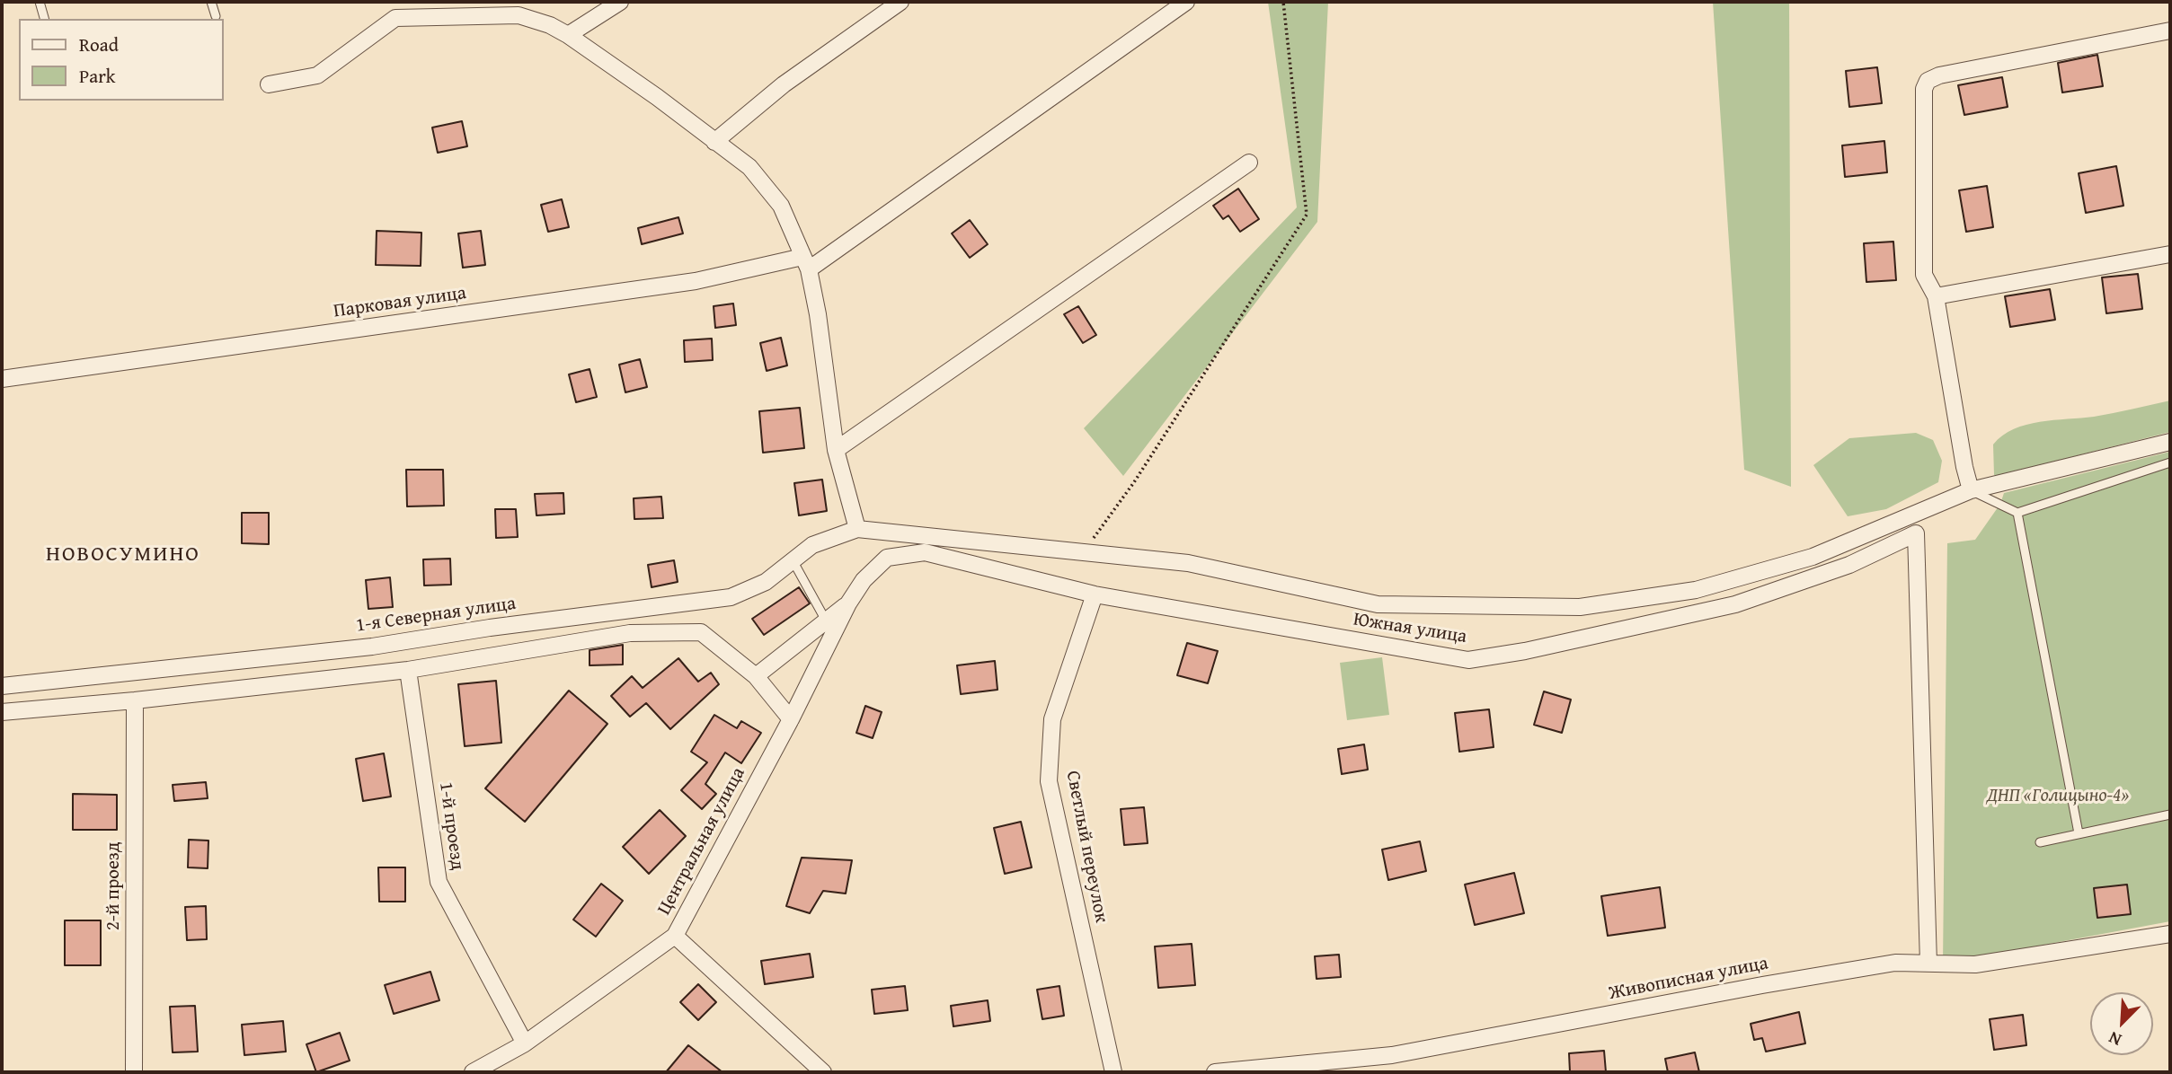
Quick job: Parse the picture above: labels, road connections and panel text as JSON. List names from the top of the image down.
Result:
{
  "streets": {
    "street": [
      "Парковая улица",
      "1-я Северная улица",
      "Южная улица",
      "1-й проезд",
      "Центральная улица",
      "Светлый переулок",
      "2-й проезд",
      "Живописная улица"
    ]
  },
  "crossings": [
    ["Южная улица", "Центральная улица"],
    ["Южная улица", "Светлый переулок"],
    ["Южная улица", "Живописная улица"],
    ["1-й проезд", "Центральная улица"]
  ],
  "districts": ["НОВОСУМИНО"],
  "parks": ["ДНП «Голицыно-4»"],
  "legend": ["Road", "Park"],
  "north": "bottom left"
}
